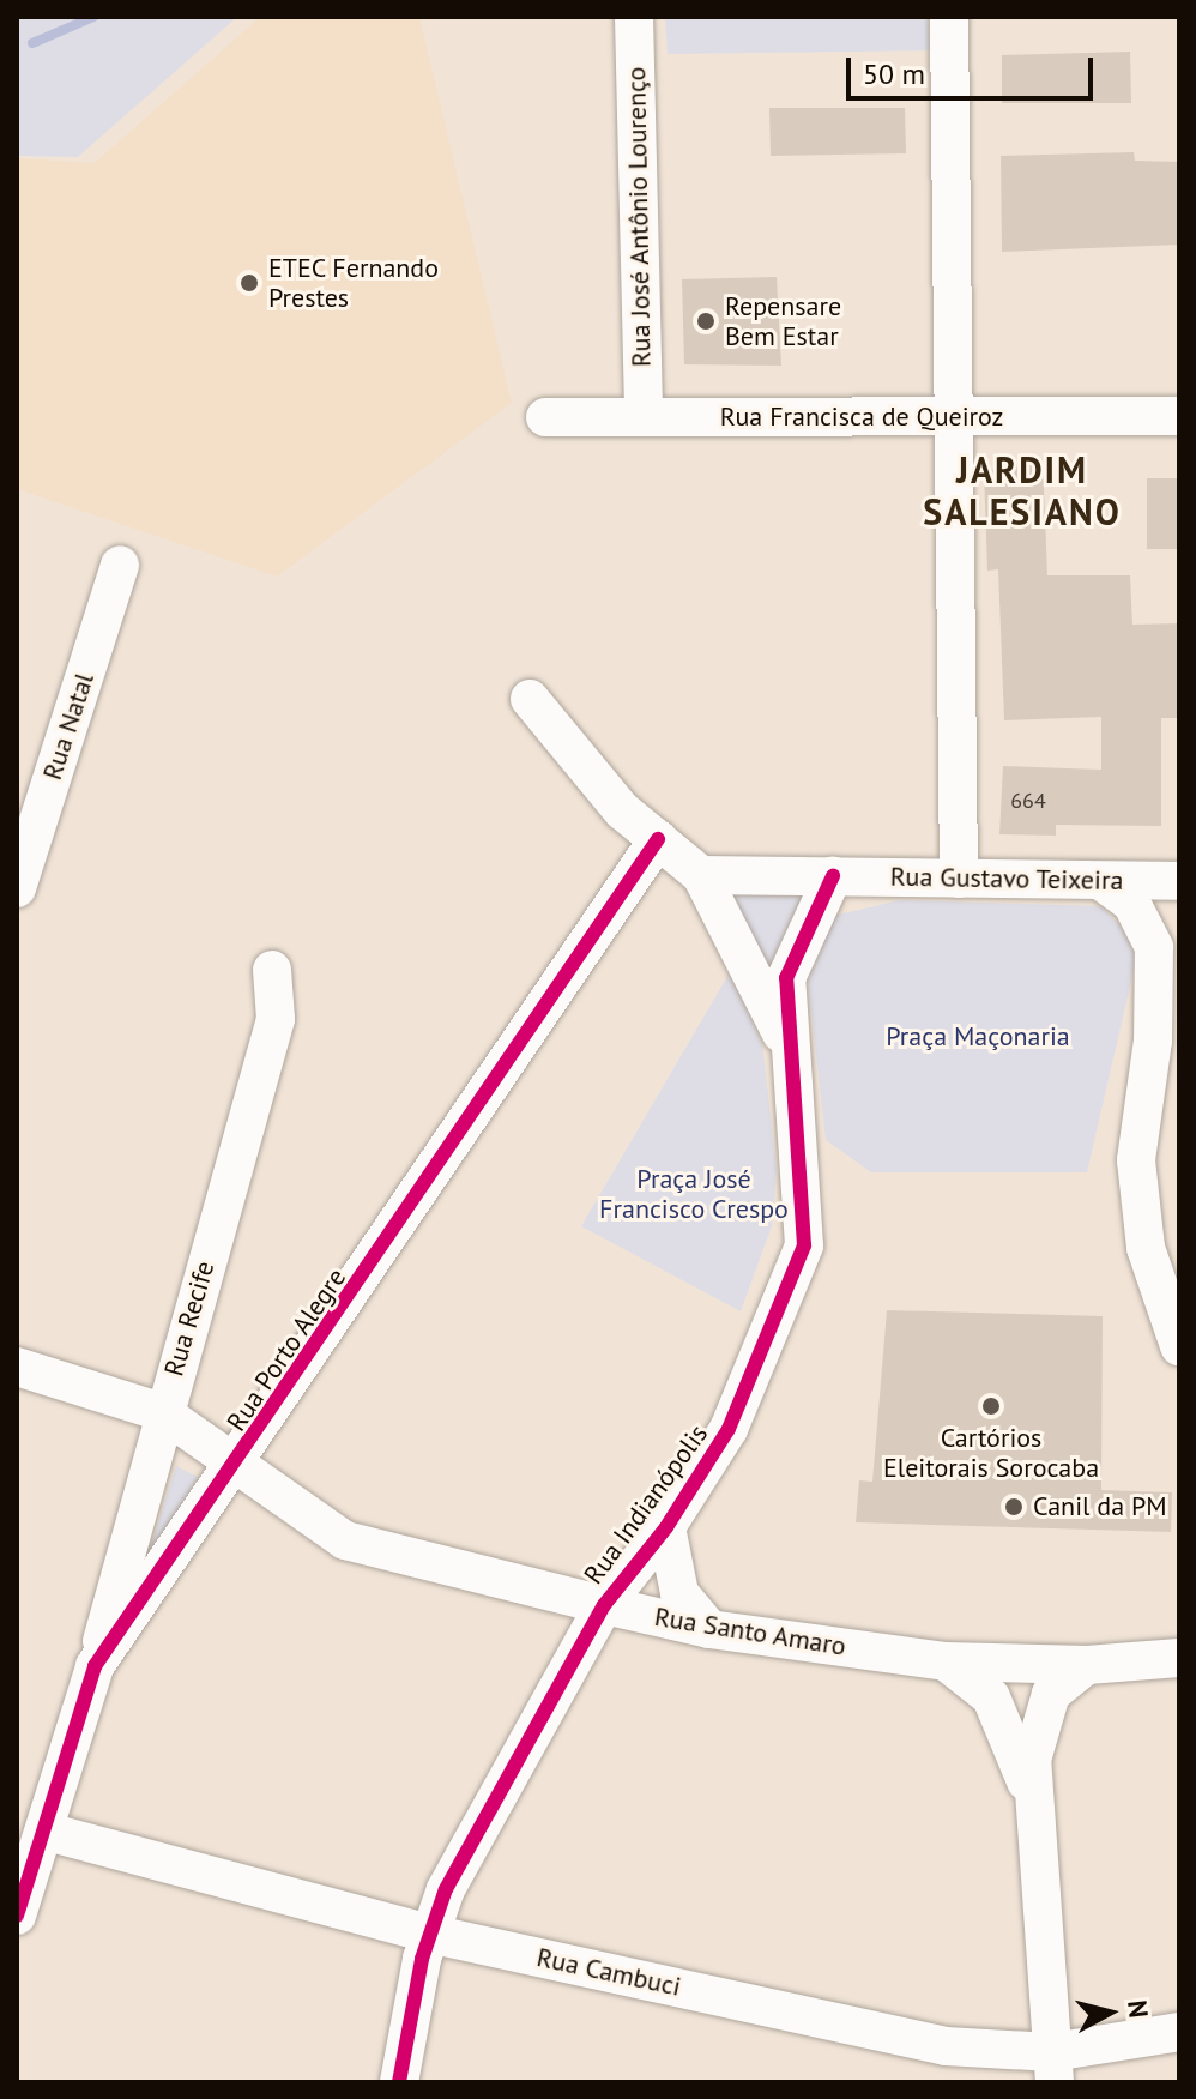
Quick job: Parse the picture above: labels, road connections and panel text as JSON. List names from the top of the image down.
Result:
{
  "streets": {
    "street": [
      "Rua José Antônio Lourenço",
      "Rua Francisca de Queiroz",
      "Rua Natal",
      "Rua Gustavo Teixeira",
      "Rua Recife",
      "Rua Porto Alegre",
      "Rua Indianópolis",
      "Rua Santo Amaro",
      "Rua Cambuci"
    ]
  },
  "crossings": [
    ["Rua José Antônio Lourenço", "Rua Francisca de Queiroz"],
    ["Rua Gustavo Teixeira", "Rua Indianópolis"],
    ["Rua Recife", "Rua Porto Alegre"],
    ["Rua Recife", "Rua Santo Amaro"],
    ["Rua Porto Alegre", "Rua Santo Amaro"],
    ["Rua Porto Alegre", "Rua Cambuci"],
    ["Rua Indianópolis", "Rua Santo Amaro"],
    ["Rua Indianópolis", "Rua Cambuci"]
  ],
  "districts": ["JARDIM SALESIANO"],
  "parks": ["Praça Maçonaria", "Praça José Francisco Crespo"],
  "places": [
    "ETEC Fernando Prestes",
    "Repensare Bem Estar",
    "Cartórios Eleitorais Sorocaba",
    "Canil da PM"
  ],
  "house_numbers": ["664"],
  "scale_bar": "50 m",
  "north": "right"
}
